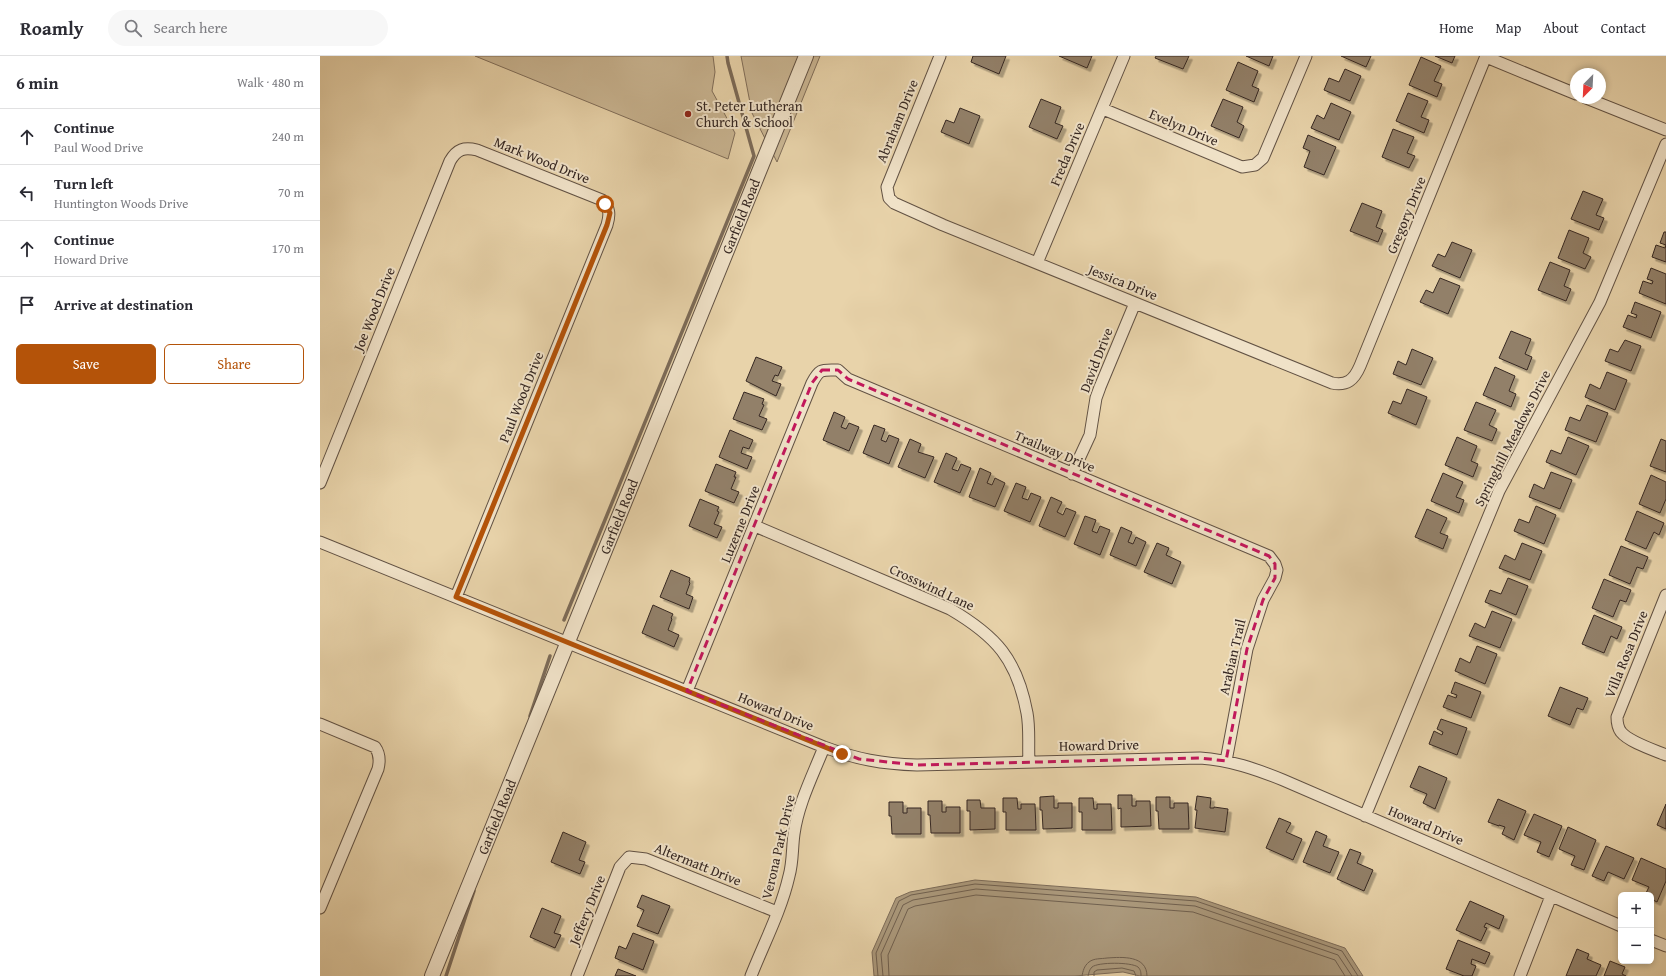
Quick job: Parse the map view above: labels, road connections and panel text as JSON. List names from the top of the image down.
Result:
{
  "streets": {
    "street": [
      "Abraham Drive",
      "Evelyn Drive",
      "Freda Drive",
      "Mark Wood Drive",
      "Gregory Drive",
      "Garfield Road",
      "Jessica Drive",
      "Joe Wood Drive",
      "David Drive",
      "Paul Wood Drive",
      "Springhill Meadows Drive",
      "Trailway Drive",
      "Luzerne Drive",
      "Crosswind Lane",
      "Villa Rosa Drive",
      "Arabian Trail",
      "Howard Drive",
      "Verona Park Drive",
      "Altermatt Drive",
      "Jeffery Drive"
    ]
  },
  "crossings": [
    ["Abraham Drive", "Jessica Drive"],
    ["Evelyn Drive", "Freda Drive"],
    ["Freda Drive", "Jessica Drive"],
    ["Mark Wood Drive", "Joe Wood Drive"],
    ["Mark Wood Drive", "Paul Wood Drive"],
    ["Gregory Drive", "Jessica Drive"],
    ["Garfield Road", "Howard Drive"],
    ["Jessica Drive", "David Drive"],
    ["David Drive", "Trailway Drive"],
    ["Paul Wood Drive", "Howard Drive"],
    ["Springhill Meadows Drive", "Howard Drive"],
    ["Trailway Drive", "Luzerne Drive"],
    ["Trailway Drive", "Arabian Trail"],
    ["Luzerne Drive", "Crosswind Lane"],
    ["Luzerne Drive", "Howard Drive"],
    ["Crosswind Lane", "Howard Drive"],
    ["Arabian Trail", "Howard Drive"],
    ["Howard Drive", "Verona Park Drive"],
    ["Verona Park Drive", "Altermatt Drive"],
    ["Altermatt Drive", "Jeffery Drive"]
  ],
  "places": ["St. Peter Lutheran Church & School"],
  "north": "bottom left",
  "page": {
    "header": "Roamly",
    "search": "Search here",
    "nav": [
      "Home",
      "Map",
      "About",
      "Contact"
    ],
    "heading": ["6 min", "Walk · 480 m"],
    "list": [
      ["Continue", "Paul Wood Drive", "240 m"],
      ["Turn left", "Huntington Woods Drive", "70 m"],
      ["Continue", "Howard Drive", "170 m"],
      "Arrive at destination"
    ],
    "buttons": ["Save", "Share"],
    "map_buttons": ["+", "−"]
  }
}
